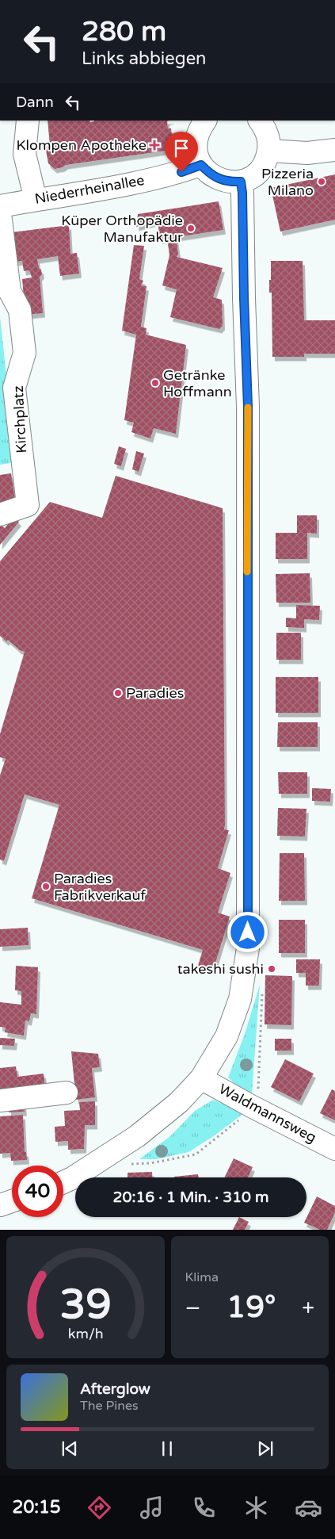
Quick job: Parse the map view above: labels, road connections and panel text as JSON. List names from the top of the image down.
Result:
{
  "streets": {
    "street": ["Niederrheinallee", "Kirchplatz", "Waldmannsweg"]
  },
  "places": {
    "health": ["Klompen Apotheke"],
    "other": [
      "Pizzeria Milano",
      "Küper Orthopädie Manufaktur",
      "Getränke Hoffmann",
      "Paradies",
      "Paradies Fabrikverkauf",
      "takeshi sushi"
    ]
  },
  "page": {
    "turn": ["280 m", "Links abbiegen"],
    "then": "Dann",
    "limit": "40",
    "trip": "20:16 · 1 Min. · 310 m",
    "tile": "Klima",
    "heat": ["−", "19°", "+"],
    "song": ["Afterglow", "The Pines"],
    "tabs": "20:15",
    "gauge": ["39", "km/h"]
  }
}
